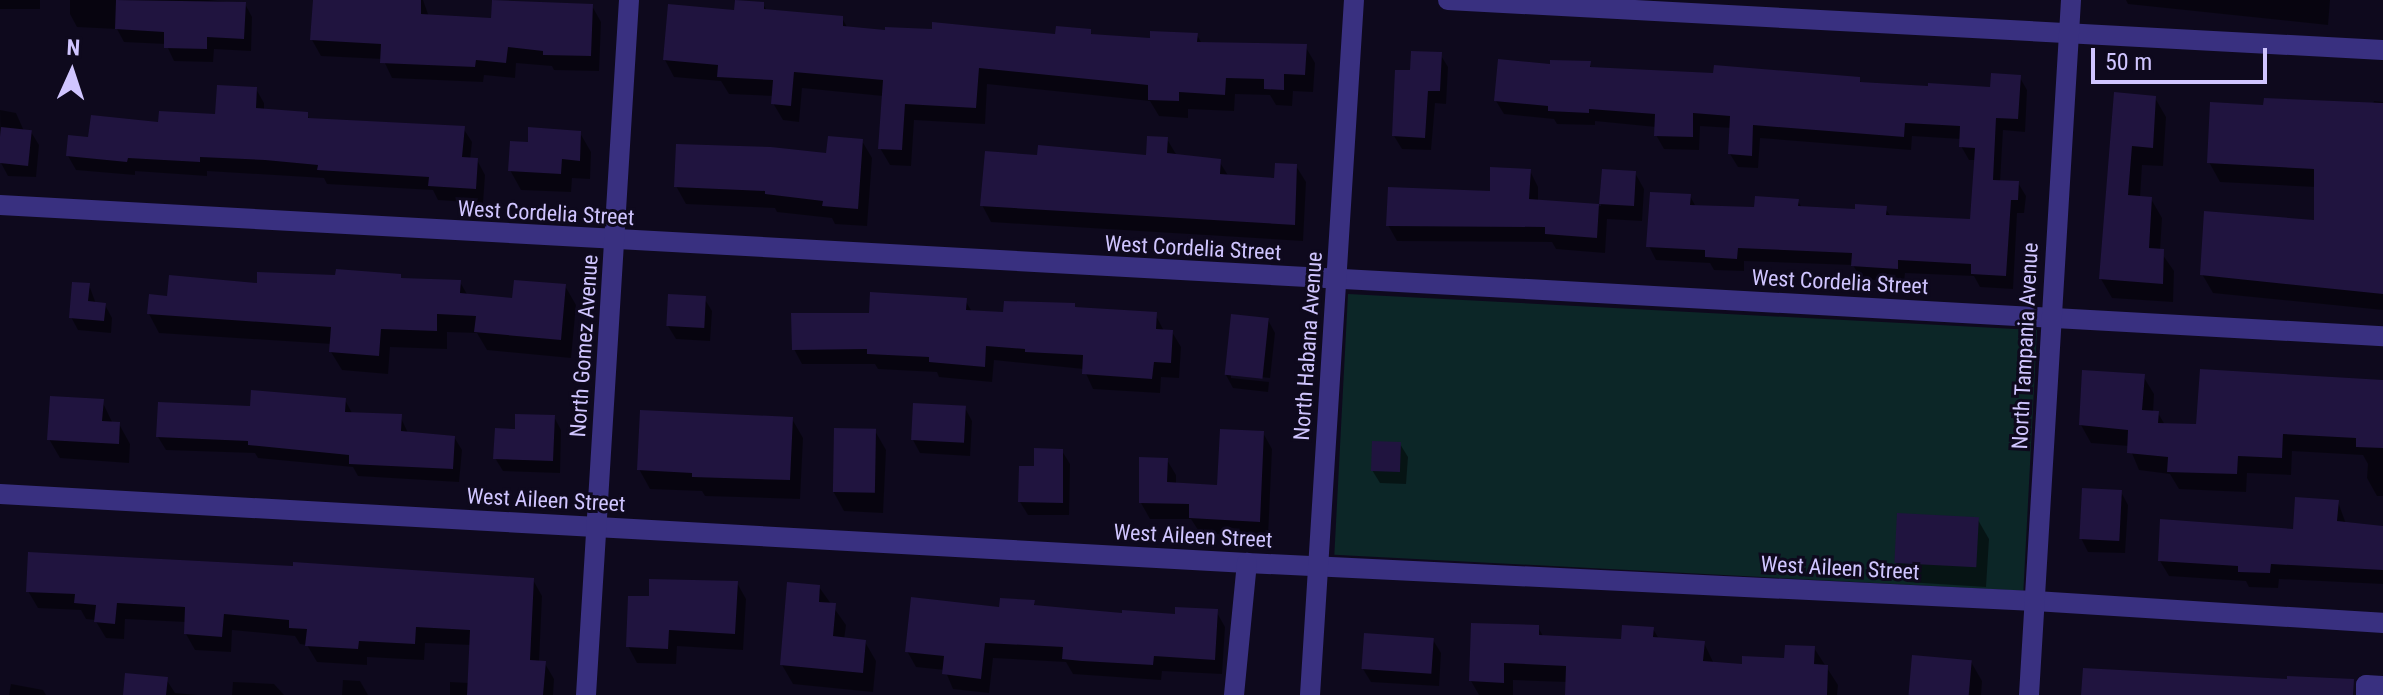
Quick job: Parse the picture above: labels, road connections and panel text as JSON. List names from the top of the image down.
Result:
{
  "streets": {
    "street": [
      "West Cordelia Street",
      "North Gomez Avenue",
      "North Habana Avenue",
      "North Tampania Avenue",
      "West Aileen Street"
    ]
  },
  "crossings": [
    ["West Cordelia Street", "North Gomez Avenue"],
    ["West Cordelia Street", "North Habana Avenue"],
    ["West Cordelia Street", "North Tampania Avenue"],
    ["North Gomez Avenue", "West Aileen Street"],
    ["North Habana Avenue", "West Aileen Street"],
    ["North Tampania Avenue", "West Aileen Street"]
  ],
  "scale_bar": "50 m",
  "north": "top"
}
